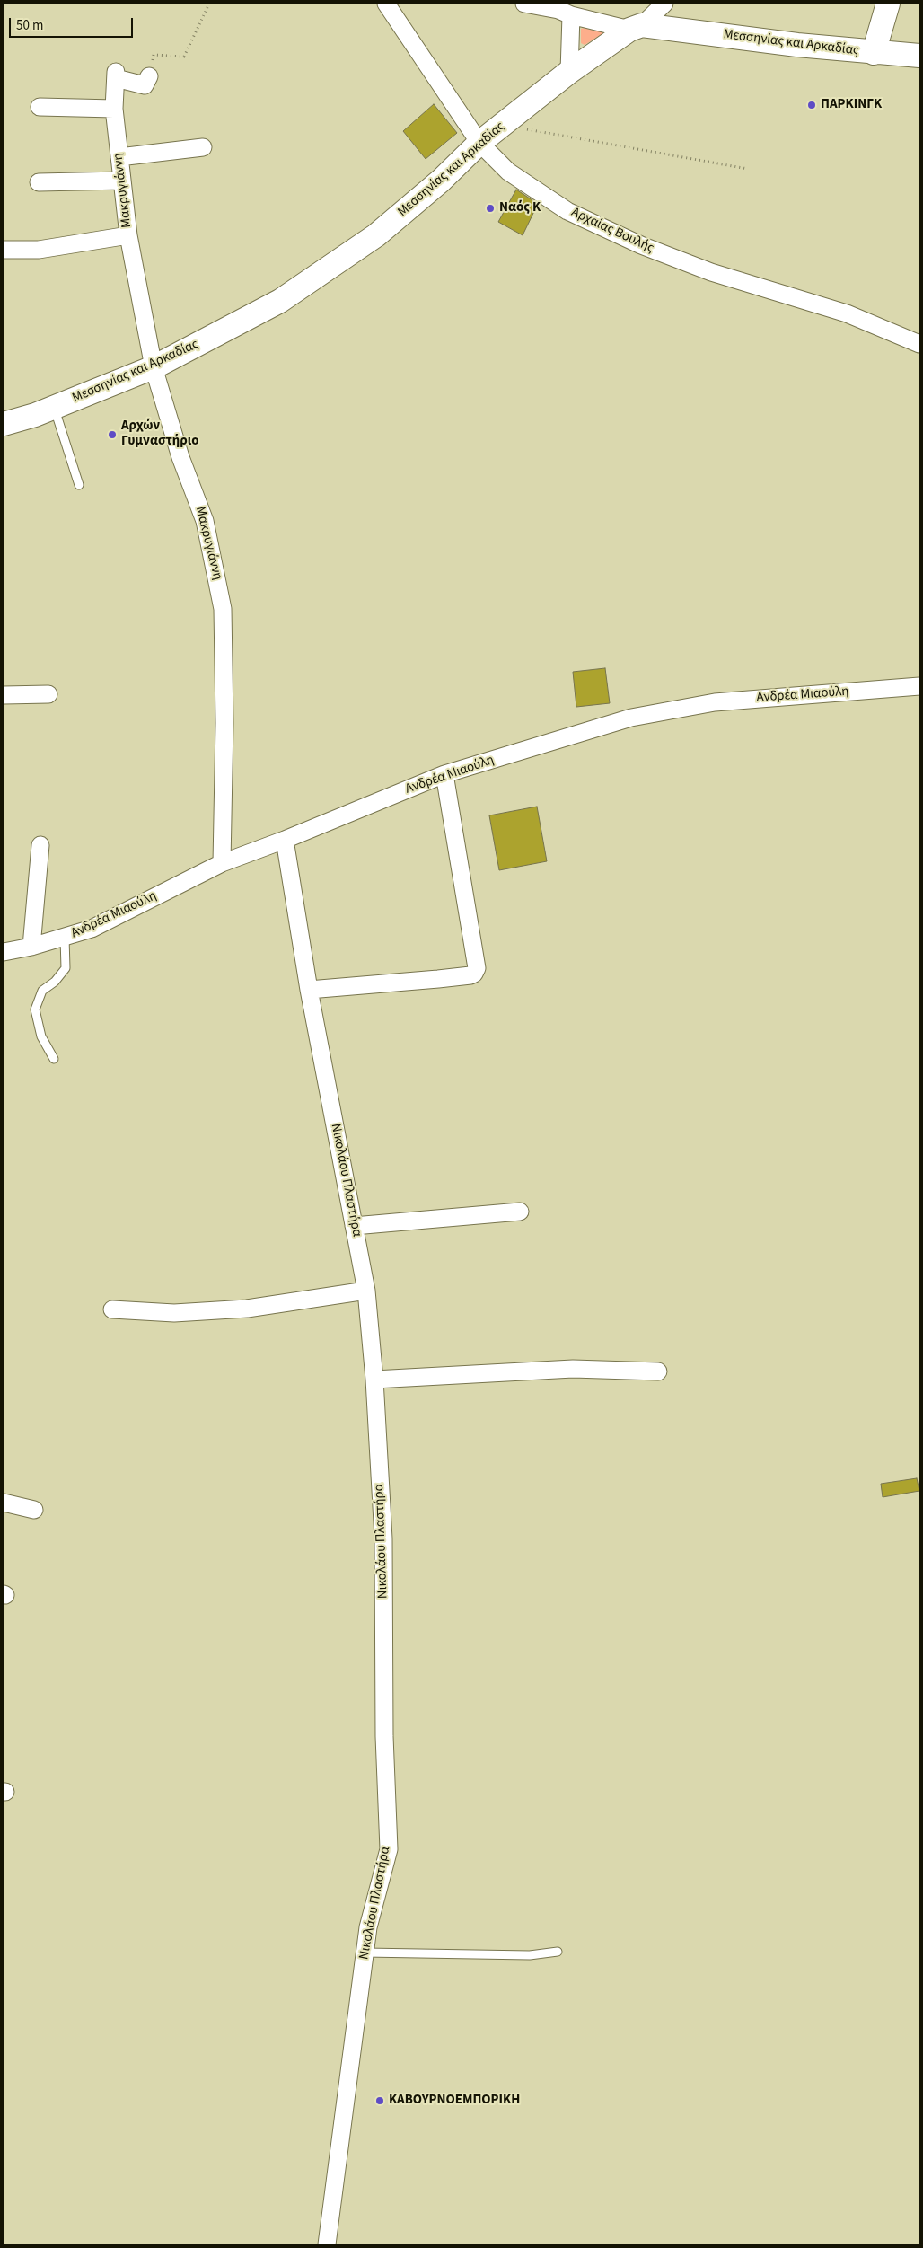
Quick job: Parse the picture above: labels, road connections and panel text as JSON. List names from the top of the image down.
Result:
{
  "streets": {
    "street": [
      "Μεσσηνίας και Αρκαδίας",
      "Μακρυγιάννη",
      "Αρχαίας Βουλής",
      "Ανδρέα Μιαούλη",
      "Νικολάου Πλαστήρα"
    ]
  },
  "crossings": [
    ["Μεσσηνίας και Αρκαδίας", "Μακρυγιάννη"],
    ["Μεσσηνίας και Αρκαδίας", "Αρχαίας Βουλής"],
    ["Μακρυγιάννη", "Ανδρέα Μιαούλη"],
    ["Ανδρέα Μιαούλη", "Νικολάου Πλαστήρα"]
  ],
  "places": [
    "ΠΑΡΚΙΝΓΚ",
    "Ναός Κ",
    "Αρχών Γυμναστήριο",
    "ΚΑΒΟΥΡΝΟΕΜΠΟΡΙΚΗ"
  ],
  "scale_bar": "50 m"
}
